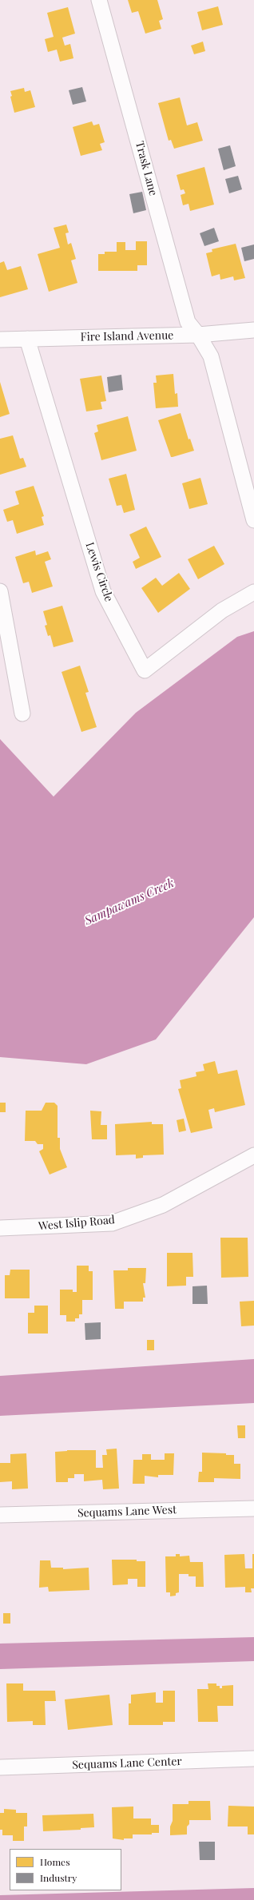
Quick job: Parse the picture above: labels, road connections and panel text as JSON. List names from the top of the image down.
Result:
{
  "streets": {
    "street": [
      "Trask Lane",
      "Fire Island Avenue",
      "Lewis Circle",
      "West Islip Road",
      "Sequams Lane West",
      "Sequams Lane Center"
    ]
  },
  "crossings": [
    ["Trask Lane", "Fire Island Avenue"],
    ["Fire Island Avenue", "Lewis Circle"]
  ],
  "water": ["Sampawams Creek"],
  "legend": ["Homes", "Industry"]
}
